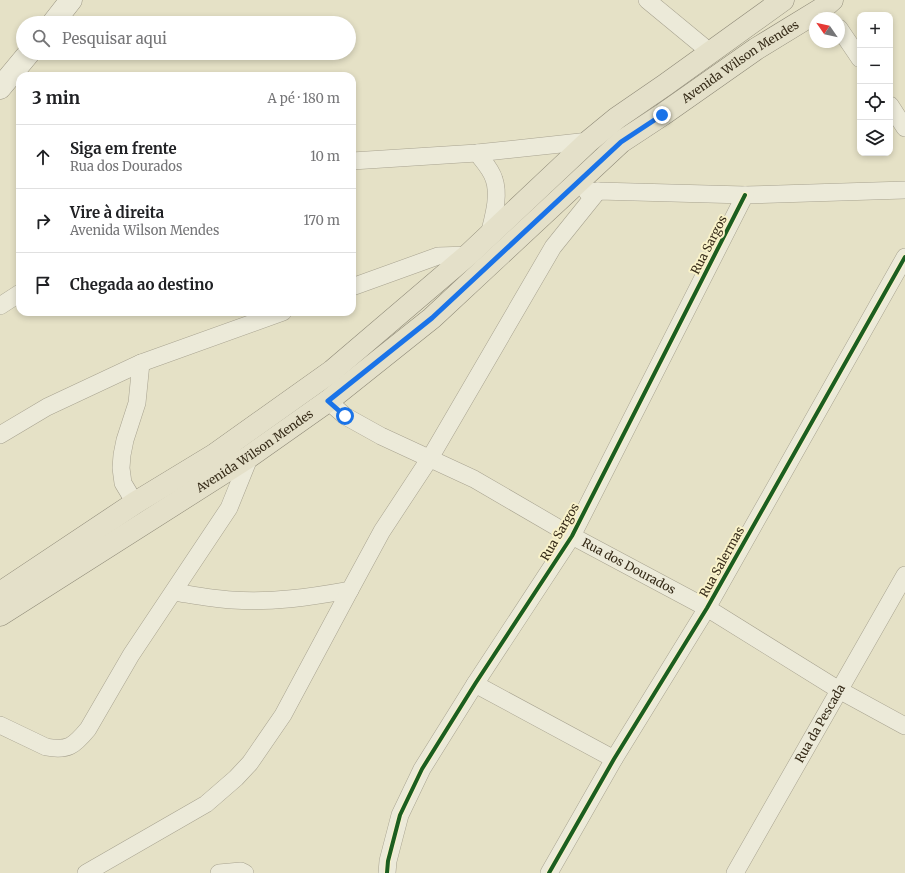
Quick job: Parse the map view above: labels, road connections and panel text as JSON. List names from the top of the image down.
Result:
{
  "streets": {
    "main road": ["Avenida Wilson Mendes"],
    "street": [
      "Rua Sargos",
      "Rua Salermas",
      "Rua dos Dourados",
      "Rua da Pescada"
    ]
  },
  "crossings": [
    ["Avenida Wilson Mendes", "Rua dos Dourados"],
    ["Rua Sargos", "Rua dos Dourados"],
    ["Rua Salermas", "Rua dos Dourados"],
    ["Rua dos Dourados", "Rua da Pescada"]
  ],
  "north": "top left",
  "page": {
    "map_buttons": ["+", "−"],
    "search": "Pesquisar aqui",
    "heading": ["3 min", "A pé · 180 m"],
    "list": [
      ["Siga em frente", "Rua dos Dourados", "10 m"],
      ["Vire à direita", "Avenida Wilson Mendes", "170 m"],
      "Chegada ao destino"
    ]
  }
}
